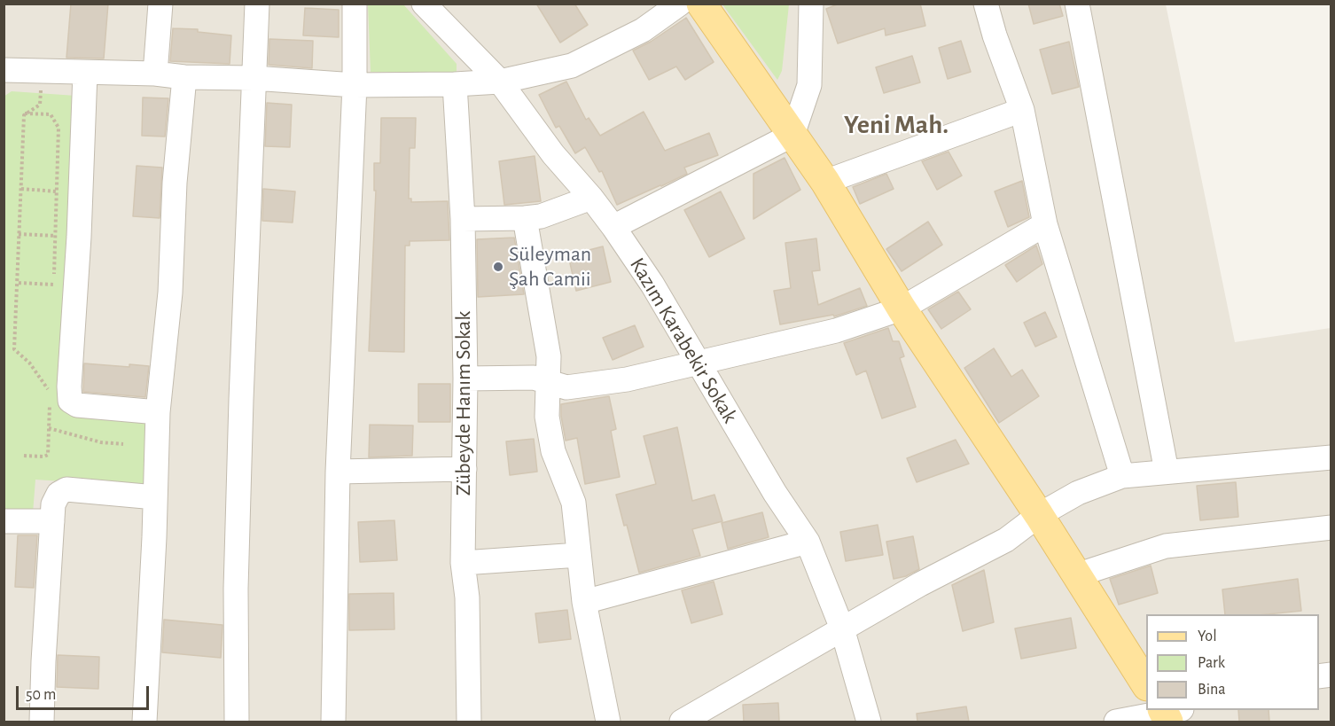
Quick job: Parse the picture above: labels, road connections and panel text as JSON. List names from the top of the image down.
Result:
{
  "streets": {
    "street": ["Kazım Karabekir Sokak", "Zübeyde Hanım Sokak"]
  },
  "districts": ["Yeni Mah."],
  "places": ["Süleyman Şah Camii"],
  "legend": ["Yol", "Park", "Bina"],
  "scale_bar": "50 m"
}
